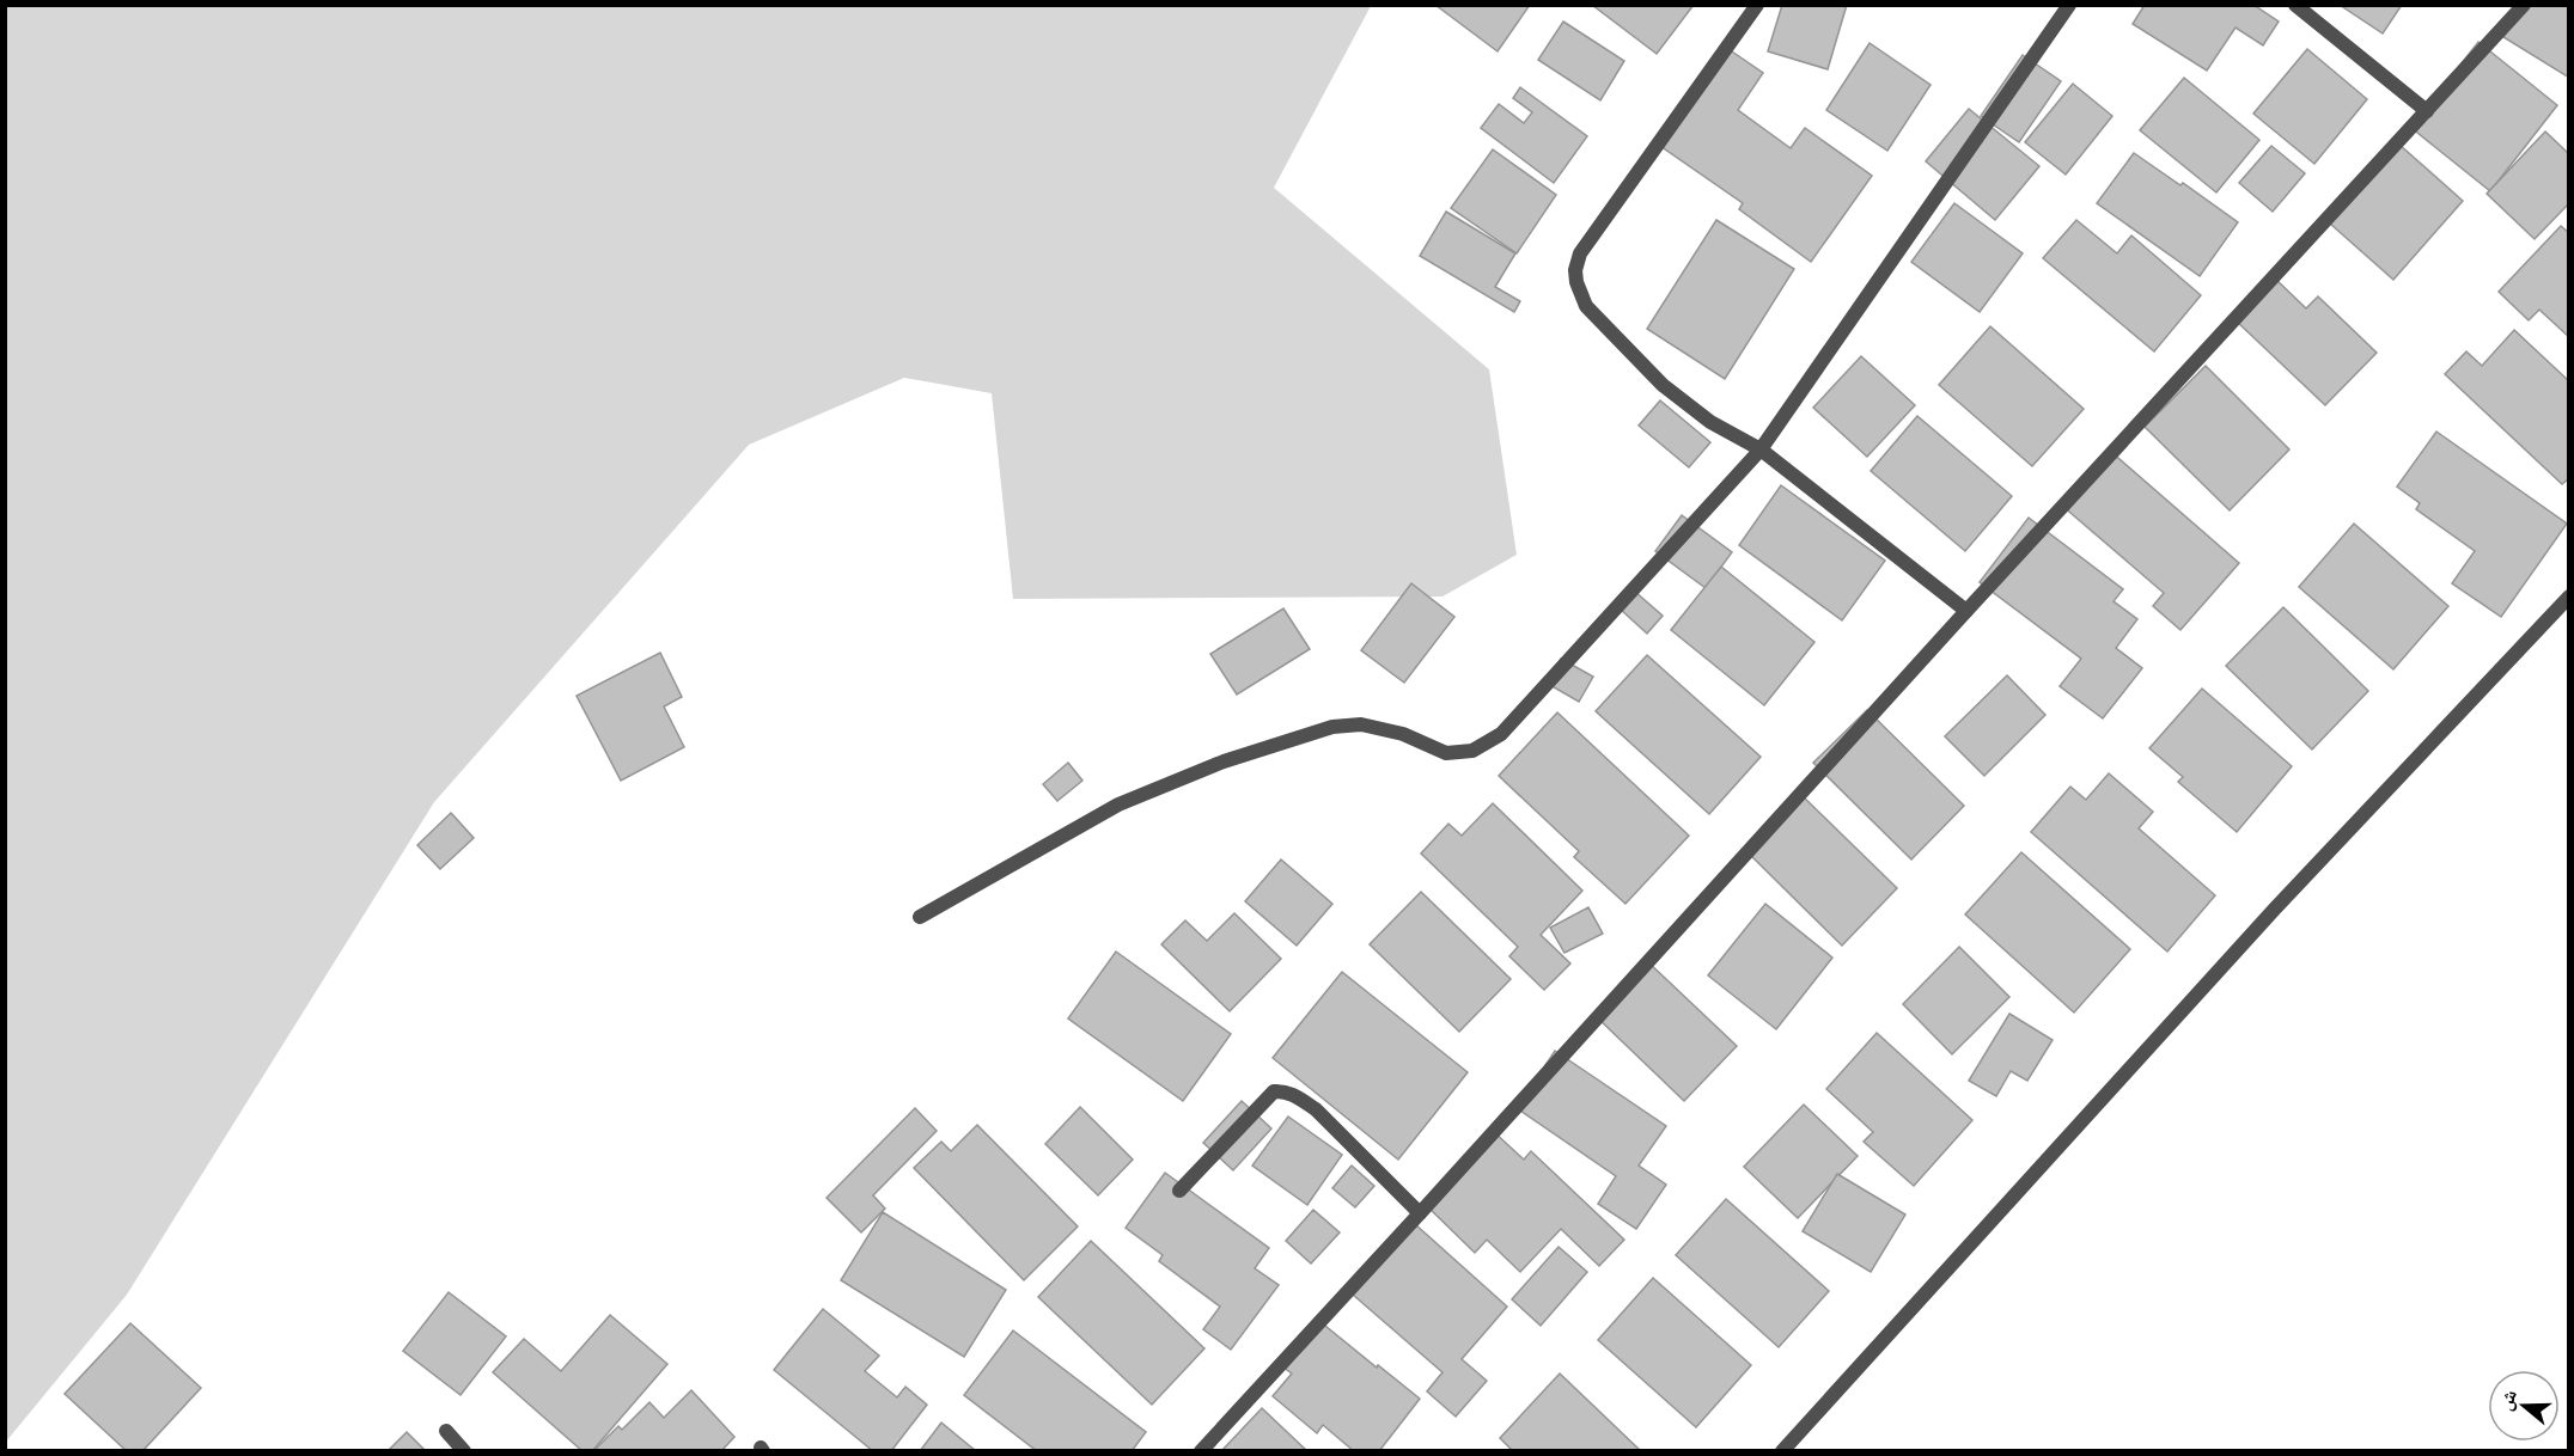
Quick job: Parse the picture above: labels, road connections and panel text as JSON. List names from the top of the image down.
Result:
{
  "north": "left"
}
